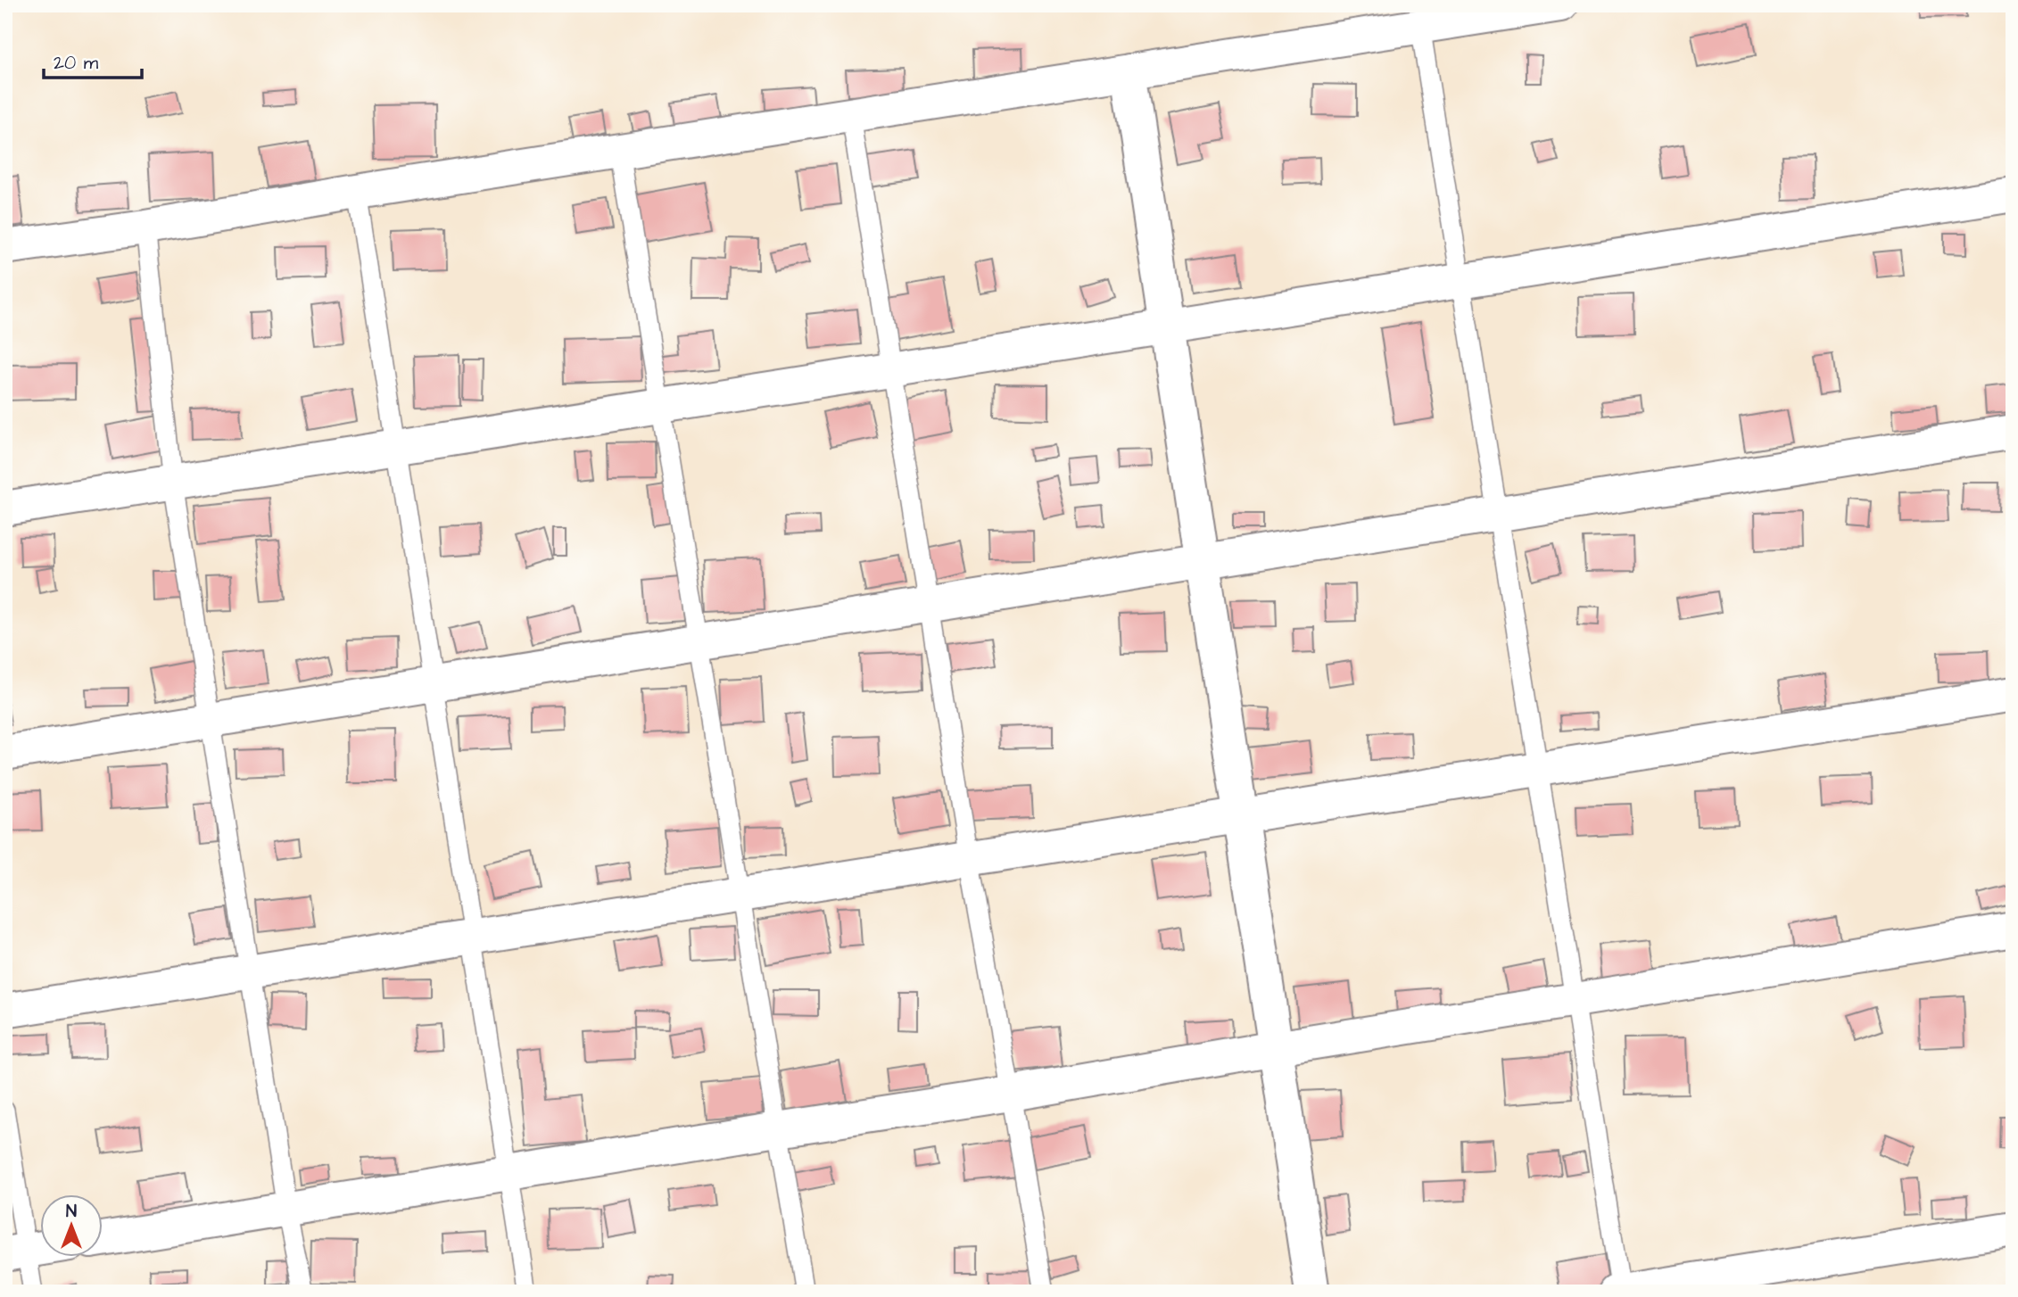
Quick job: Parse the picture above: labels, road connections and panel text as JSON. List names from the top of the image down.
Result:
{
  "scale_bar": "20 m",
  "north": "top"
}
